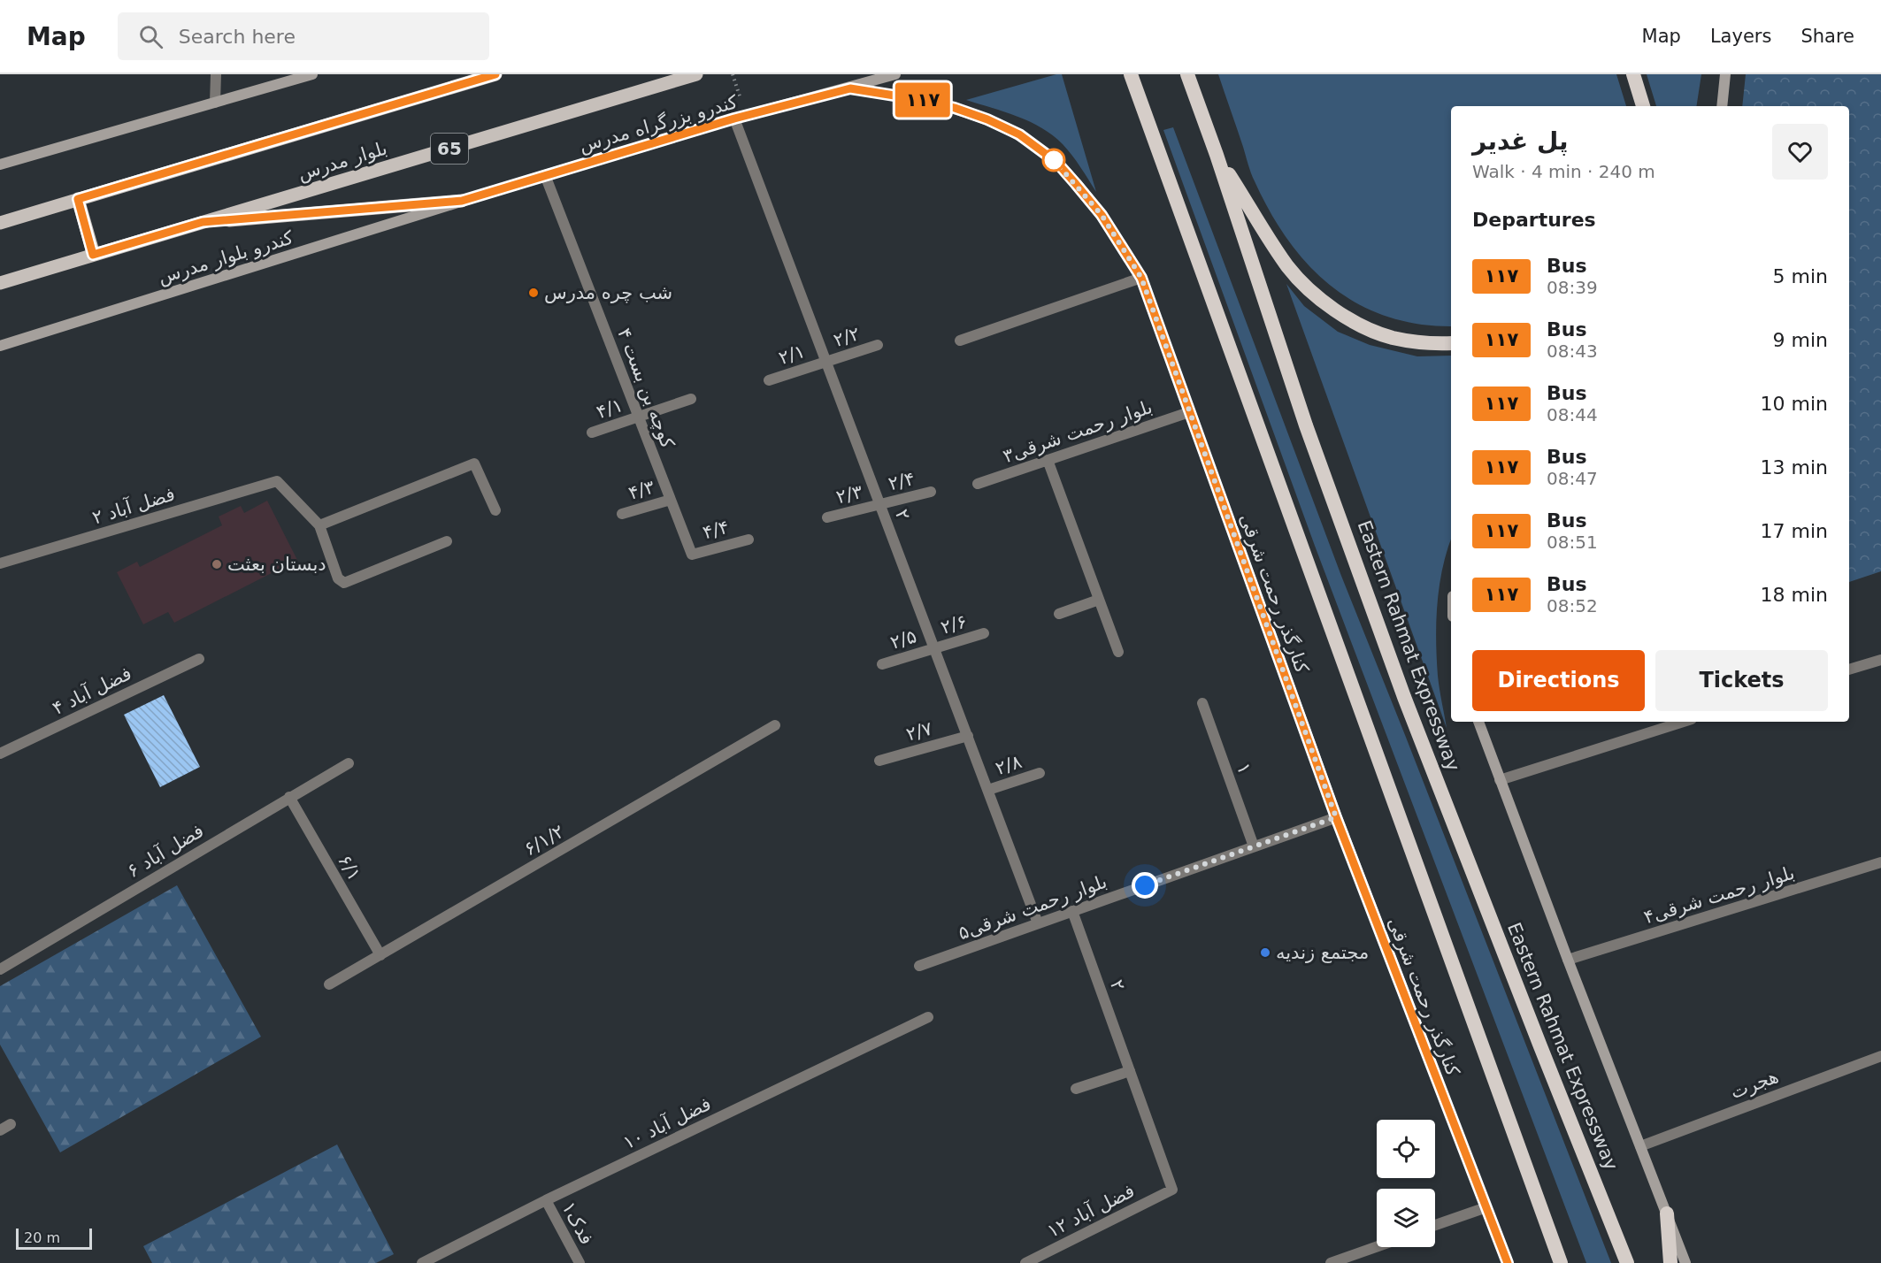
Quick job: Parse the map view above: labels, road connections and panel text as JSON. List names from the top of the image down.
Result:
{
  "streets": {
    "highway": ["Eastern Rahmat Expressway"],
    "main road": [
      "کندرو بزرگراه مدرس",
      "65",
      "بلوار مدرس",
      "کندرو بلوار مدرس",
      "کنارگذر رحمت شرقی"
    ],
    "street": [
      "۲/۲",
      "۲/۱",
      "کوچه بن بست ۴",
      "۴/۱",
      "بلوار رحمت شرقی۳",
      "۲/۴",
      "۴/۳",
      "۲/۳",
      "فضل آباد ۲",
      "۲",
      "۴/۴",
      "۲/۶",
      "۲/۵",
      "فضل آباد ۴",
      "۲/۷",
      "۲/۸",
      "۱",
      "۶/۱/۲",
      "فضل آباد ۶",
      "۶/۱",
      "بلوار رحمت شرقی۴",
      "۵بلوار رحمت شرقی",
      "هجرت",
      "فضل آباد ۱۰",
      "فضل آباد ۱۲",
      "فدک۱"
    ]
  },
  "crossings": [
    ["کندرو بزرگراه مدرس", "کندرو بلوار مدرس"],
    ["کندرو بزرگراه مدرس", "کوچه بن بست ۴"],
    ["کندرو بزرگراه مدرس", "۲"],
    ["کندرو بزرگراه مدرس", "کنارگذر رحمت شرقی"],
    ["۲/۲", "۲/۱"],
    ["۲/۲", "۲"],
    ["۲/۱", "۲"],
    ["کوچه بن بست ۴", "۴/۱"],
    ["کوچه بن بست ۴", "۴/۳"],
    ["کوچه بن بست ۴", "۴/۴"],
    ["بلوار رحمت شرقی۳", "کنارگذر رحمت شرقی"],
    ["۲/۴", "۲/۳"],
    ["۲/۴", "۲"],
    ["۲/۳", "۲"],
    ["۲", "۲/۶"],
    ["۲", "۲/۵"],
    ["۲", "۲/۷"],
    ["۲", "۲/۸"],
    ["۲", "۵بلوار رحمت شرقی"],
    ["۲", "فضل آباد ۱۲"],
    ["کنارگذر رحمت شرقی", "۵بلوار رحمت شرقی"],
    ["۲/۶", "۲/۵"],
    ["۱", "۵بلوار رحمت شرقی"],
    ["۶/۱/۲", "۶/۱"],
    ["فضل آباد ۶", "۶/۱"],
    ["فضل آباد ۱۰", "فدک۱"]
  ],
  "places": ["شب چره مدرس", "دبستان بعثت", "مجتمع زندیه"],
  "lines": ["bus line ۱۱۷"],
  "scale_bar": "20 m",
  "page": {
    "header": "Map",
    "search": "Search here",
    "nav": ["Map", "Layers", "Share"],
    "on_map": "۱۱۷",
    "heading": [
      ["پل غدیر", "Walk · 4 min · 240 m"],
      "Departures"
    ],
    "list": [
      {
        "mark": "۱۱۷",
        "name": "Bus",
        "note": "08:39",
        "value": "5 min"
      },
      {
        "mark": "۱۱۷",
        "name": "Bus",
        "note": "08:43",
        "value": "9 min"
      },
      {
        "mark": "۱۱۷",
        "name": "Bus",
        "note": "08:44",
        "value": "10 min"
      },
      {
        "mark": "۱۱۷",
        "name": "Bus",
        "note": "08:47",
        "value": "13 min"
      },
      {
        "mark": "۱۱۷",
        "name": "Bus",
        "note": "08:51",
        "value": "17 min"
      },
      {
        "mark": "۱۱۷",
        "name": "Bus",
        "note": "08:52",
        "value": "18 min"
      }
    ],
    "buttons": ["Directions", "Tickets"],
    "scale": "20 m"
  }
}
